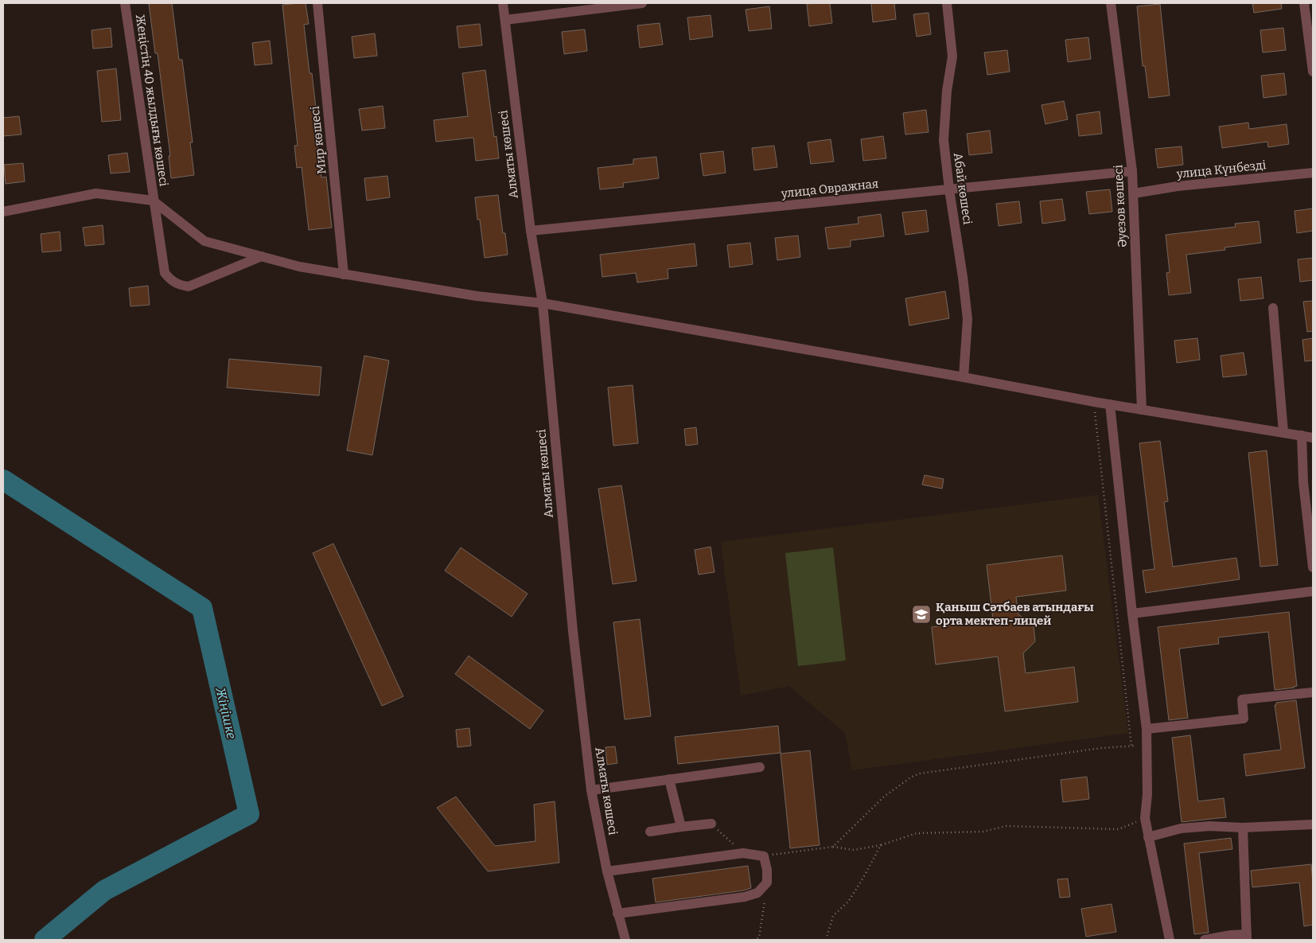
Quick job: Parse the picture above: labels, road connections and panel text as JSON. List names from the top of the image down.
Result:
{
  "streets": {
    "street": [
      "Жеңістің 40 жылдығы көшесі",
      "Мир көшесі",
      "Алматы көшесі",
      "улица Күнбезді",
      "улица Овражная",
      "Абай көшесі",
      "Әуезов көшесі"
    ]
  },
  "crossings": [
    ["Алматы көшесі", "улица Овражная"],
    ["улица Күнбезді", "Әуезов көшесі"],
    ["улица Овражная", "Абай көшесі"],
    ["улица Овражная", "Әуезов көшесі"]
  ],
  "water": ["Жіңішке"],
  "places": {
    "school or university": ["Қаныш Сәтбаев атындағы орта мектеп-лицей"]
  }
}
